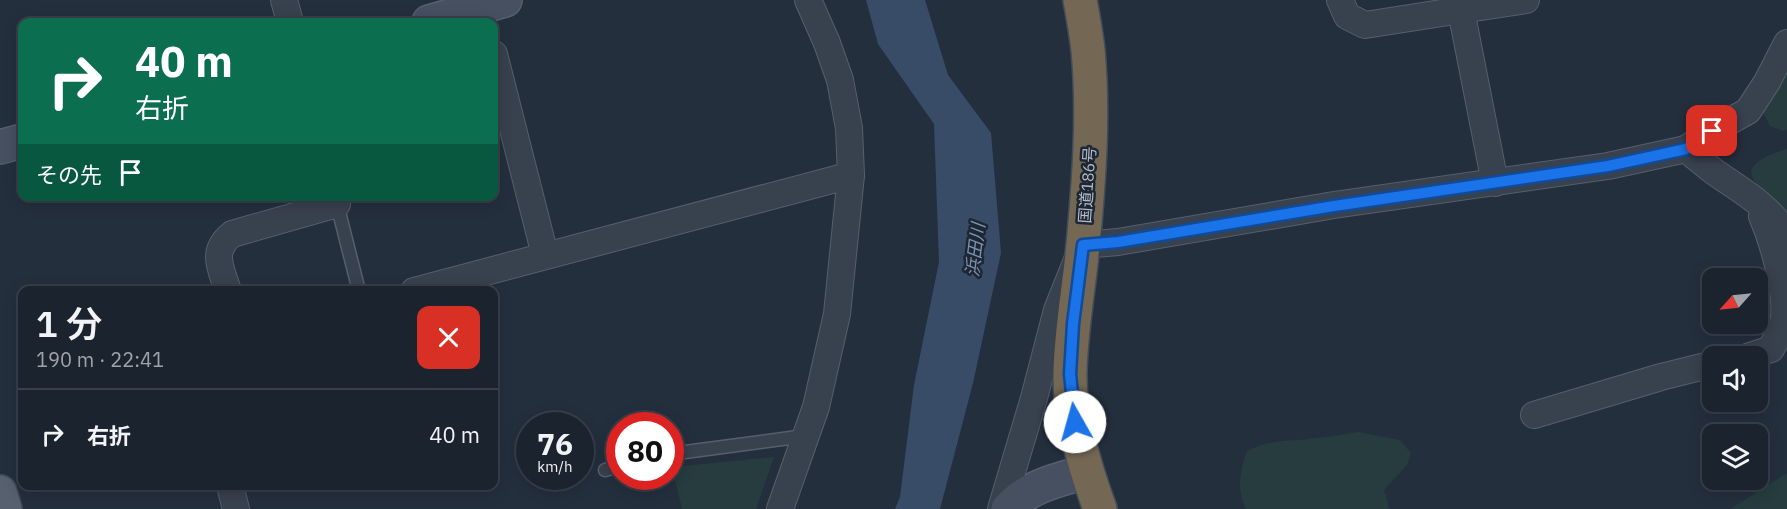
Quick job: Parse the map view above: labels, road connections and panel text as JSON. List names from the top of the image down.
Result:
{
  "streets": {
    "highway": ["国道186号"]
  },
  "water": ["浜田川"],
  "north": "bottom left",
  "page": {
    "turn": ["40 m", "右折"],
    "then": "その先",
    "heading": ["1 分", "190 m · 22:41"],
    "list": [
      {
        "name": "右折",
        "value": "40 m"
      }
    ],
    "speed": "76 km/h",
    "limit": "80"
  }
}
